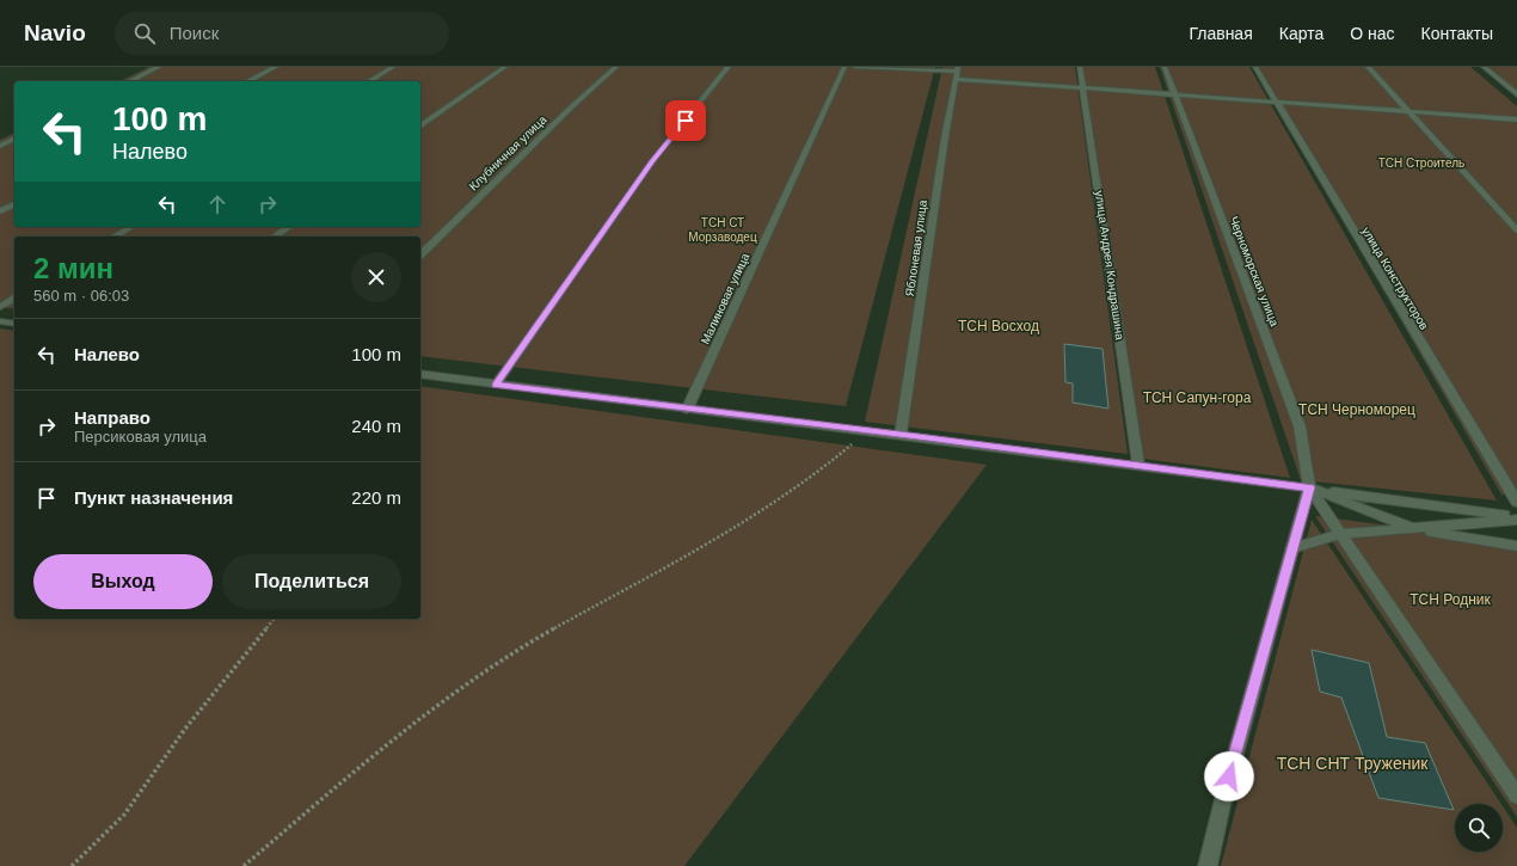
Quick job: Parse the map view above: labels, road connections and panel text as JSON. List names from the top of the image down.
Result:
{
  "streets": {
    "street": [
      "Клубничная улица",
      "Яблоневая улица",
      "улица Андрея Кондрашина",
      "Черноморская улица",
      "улица Конструкторов",
      "Малиновая улица"
    ]
  },
  "parks": [
    "ТСН Строитель",
    "ТСН СТ Морзаводец",
    "ТСН Восход",
    "ТСН Сапун-гора",
    "ТСН Черноморец",
    "ТСН Родник",
    "ТСН СНТ Труженик"
  ],
  "page": {
    "header": "Navio",
    "search": "Поиск",
    "nav": [
      "Главная",
      "Карта",
      "О нас",
      "Контакты"
    ],
    "turn": ["100 m", "Налево"],
    "heading": ["2 мин", "560 m · 06:03"],
    "list": [
      {
        "name": "Налево",
        "value": "100 m"
      },
      {
        "name": "Направо",
        "note": "Персиковая улица",
        "value": "240 m"
      },
      {
        "name": "Пункт назначения",
        "value": "220 m"
      }
    ],
    "buttons": ["Выход", "Поделиться"]
  }
}
